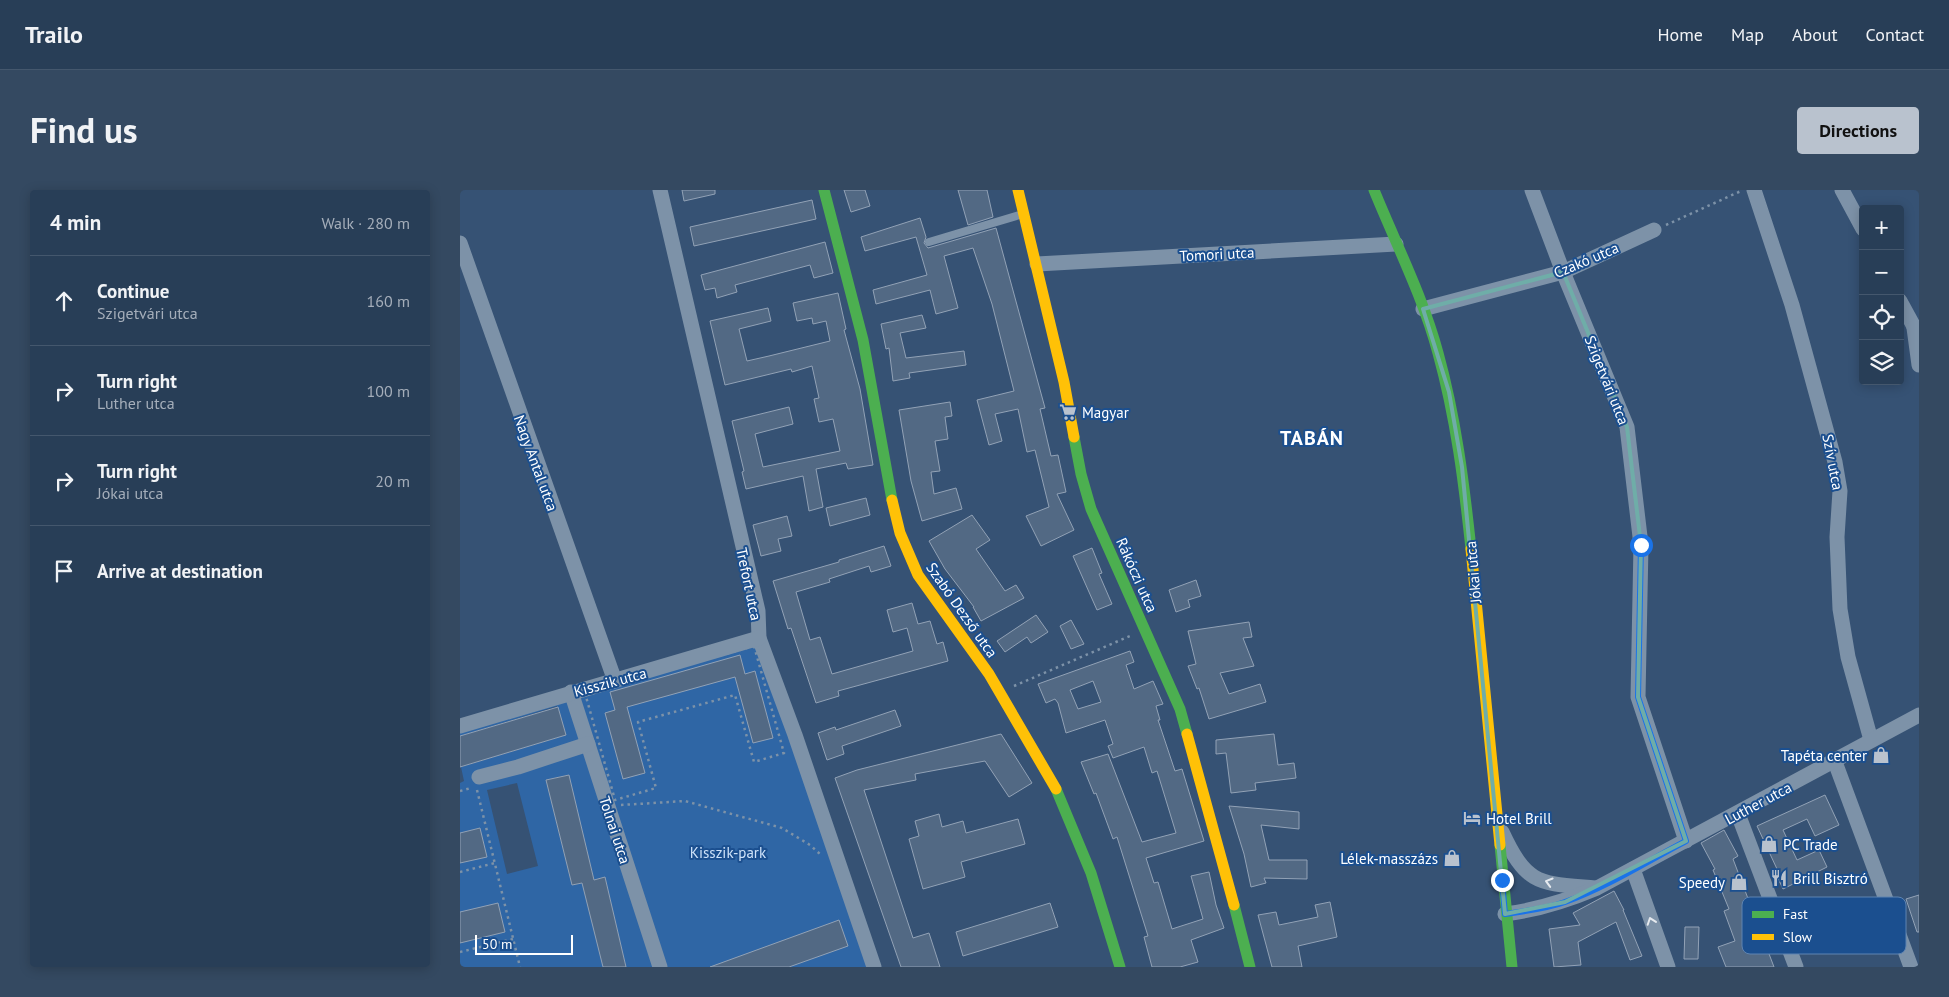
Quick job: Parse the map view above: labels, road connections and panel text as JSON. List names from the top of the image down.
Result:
{
  "streets": {
    "street": [
      "Tomori utca",
      "Czakó utca",
      "Szigetvári utca",
      "Szív utca",
      "Nagy Antal utca",
      "Jókai utca",
      "Rákóczi utca",
      "Trefort utca",
      "Szabó Dezső utca",
      "Kisszik utca",
      "Luther utca",
      "Tolnai utca"
    ]
  },
  "crossings": [
    ["Tomori utca", "Jókai utca"],
    ["Tomori utca", "Rákóczi utca"],
    ["Czakó utca", "Szigetvári utca"],
    ["Czakó utca", "Jókai utca"],
    ["Szigetvári utca", "Luther utca"],
    ["Szív utca", "Luther utca"],
    ["Nagy Antal utca", "Kisszik utca"],
    ["Jókai utca", "Luther utca"],
    ["Trefort utca", "Kisszik utca"],
    ["Kisszik utca", "Tolnai utca"]
  ],
  "districts": ["TABÁN"],
  "parks": ["Kisszik-park"],
  "places": {
    "supermarket": ["Magyar"],
    "shop": [
      "Tapéta center",
      "PC Trade",
      "Lélek-masszázs",
      "Speedy"
    ],
    "hotel": ["Hotel Brill"],
    "restaurant": ["Brill Bisztró"]
  },
  "legend": ["Fast", "Slow"],
  "scale_bar": "50 m",
  "page": {
    "header": "Trailo",
    "nav": [
      "Home",
      "Map",
      "About",
      "Contact"
    ],
    "title": "Find us",
    "buttons": "Directions",
    "heading": ["4 min", "Walk · 280 m"],
    "map_buttons": ["+", "−"],
    "list": [
      ["Continue", "Szigetvári utca", "160 m"],
      ["Turn right", "Luther utca", "100 m"],
      ["Turn right", "Jókai utca", "20 m"],
      "Arrive at destination"
    ],
    "scale": "50 m"
  }
}
